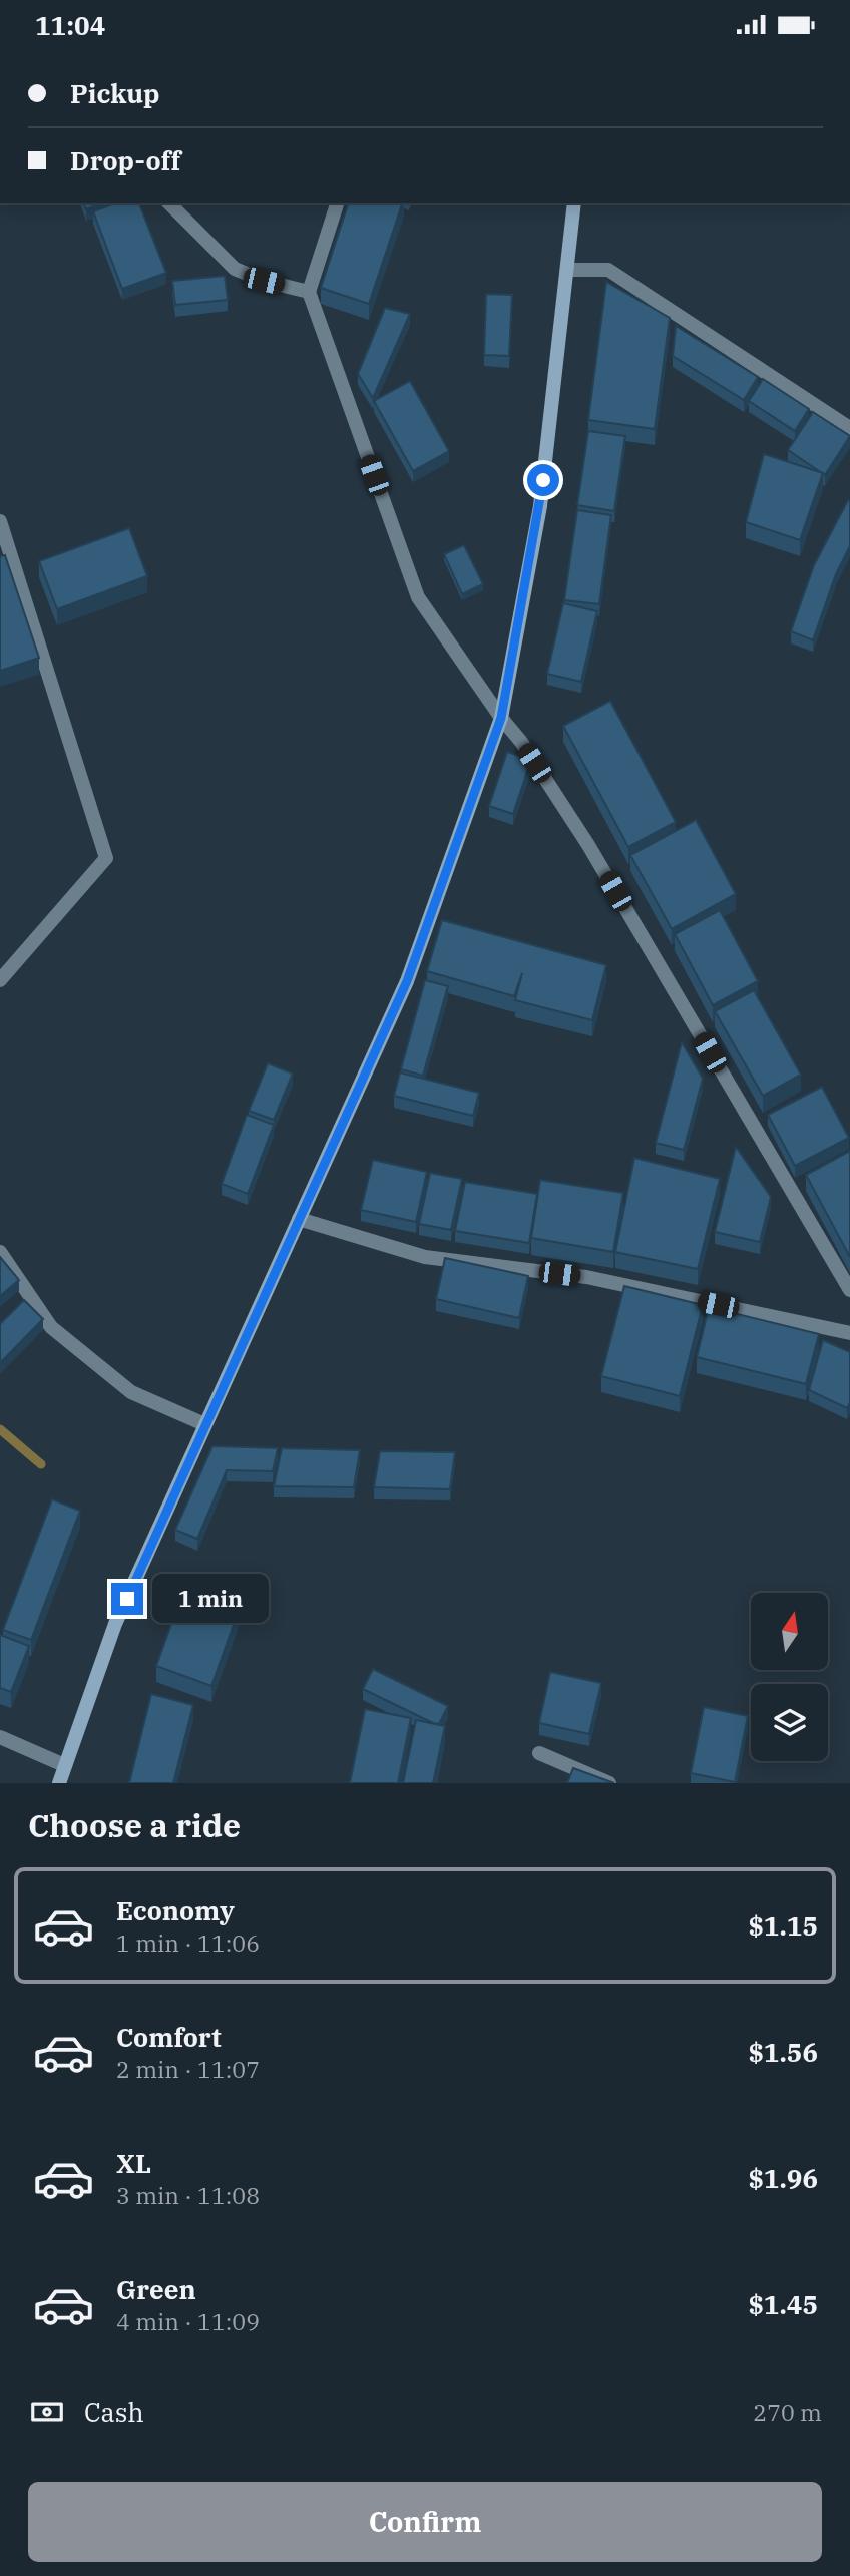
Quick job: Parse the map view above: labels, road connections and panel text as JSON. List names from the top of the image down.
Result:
{
  "north": "top",
  "page": {
    "status": "11:04",
    "banner": ["Pickup", "Drop-off"],
    "bubble": "1 min",
    "heading": "Choose a ride",
    "list": [
      {
        "name": "Economy",
        "note": "1 min · 11:06",
        "value": "$1.15"
      },
      {
        "name": "Comfort",
        "note": "2 min · 11:07",
        "value": "$1.56"
      },
      {
        "name": "XL",
        "note": "3 min · 11:08",
        "value": "$1.96"
      },
      {
        "name": "Green",
        "note": "4 min · 11:09",
        "value": "$1.45"
      }
    ],
    "pay": ["Cash", "270 m"],
    "buttons": "Confirm"
  }
}
